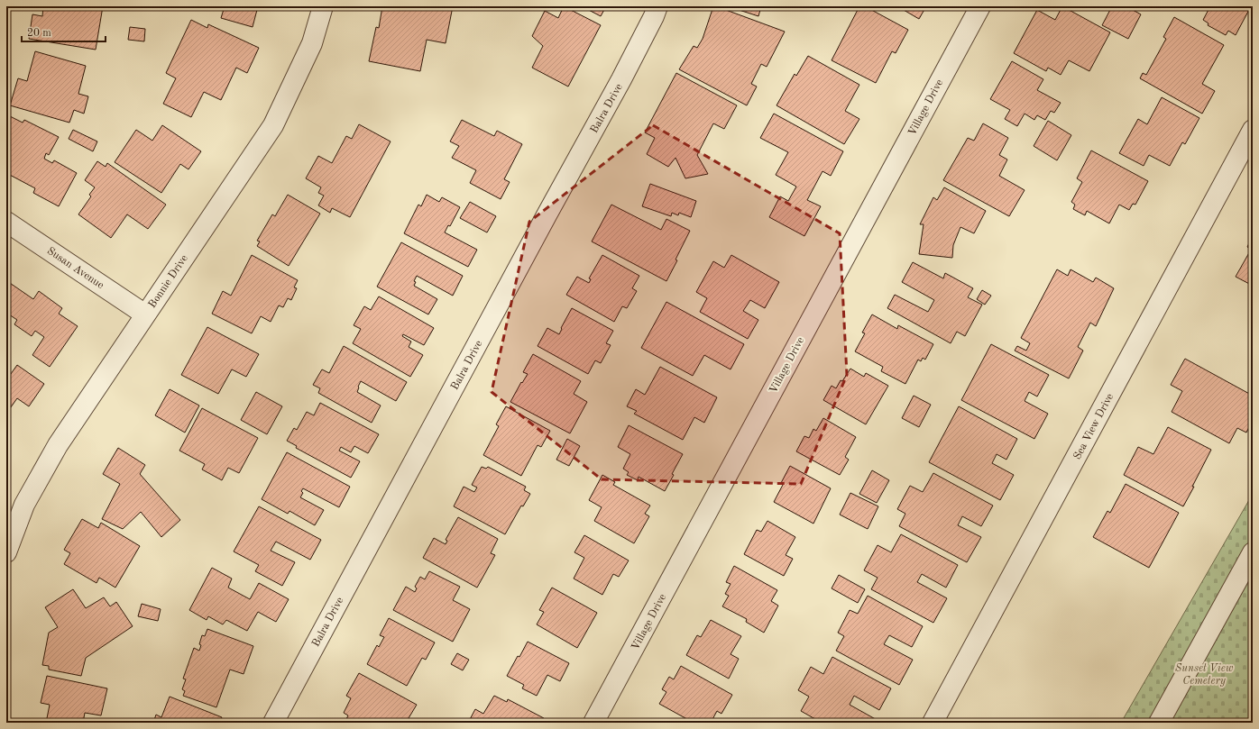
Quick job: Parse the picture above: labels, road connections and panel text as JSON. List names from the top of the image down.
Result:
{
  "streets": {
    "street": [
      "Village Drive",
      "Balra Drive",
      "Susan Avenue",
      "Bonnie Drive",
      "Sea View Drive"
    ]
  },
  "crossings": [
    ["Susan Avenue", "Bonnie Drive"]
  ],
  "parks": ["Sunset View Cemetery"],
  "scale_bar": "20 m"
}
